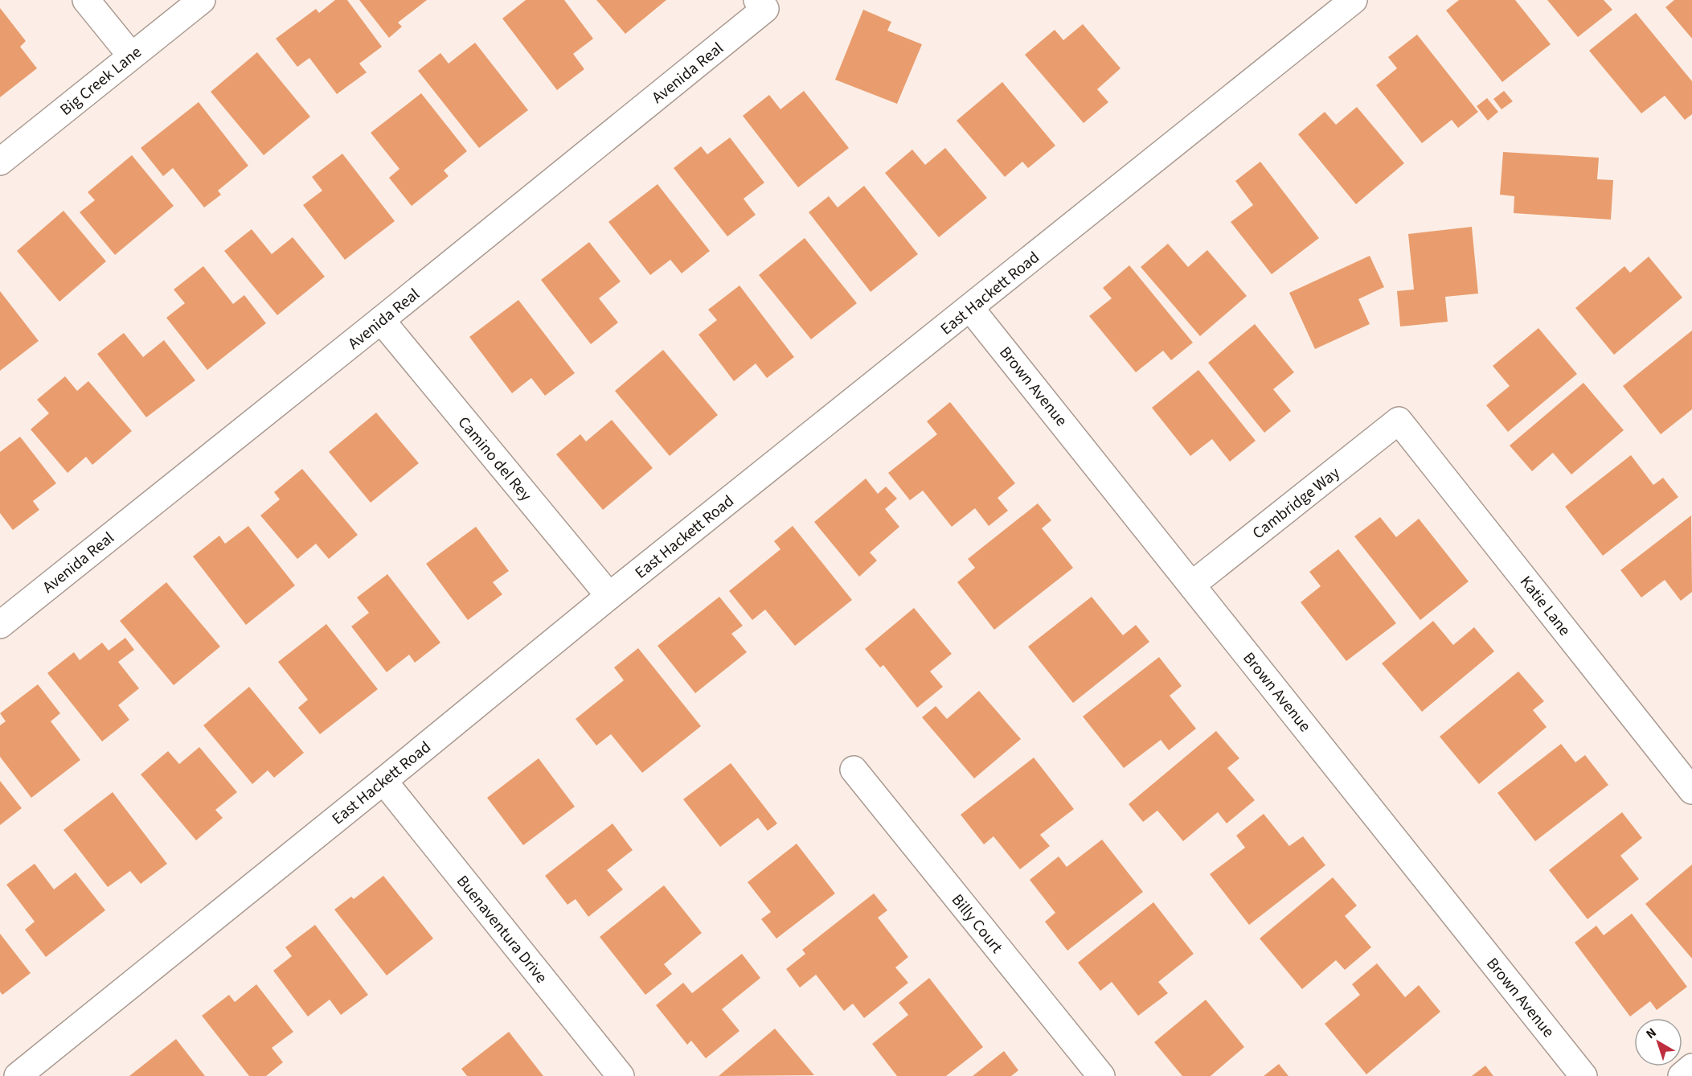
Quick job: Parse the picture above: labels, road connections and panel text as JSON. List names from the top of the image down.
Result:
{
  "streets": {
    "street": [
      "Avenida Real",
      "Big Creek Lane",
      "East Hackett Road",
      "Brown Avenue",
      "Camino del Rey",
      "Cambridge Way",
      "Katie Lane",
      "Billy Court",
      "Buenaventura Drive"
    ]
  },
  "crossings": [
    ["Avenida Real", "Camino del Rey"],
    ["East Hackett Road", "Brown Avenue"],
    ["East Hackett Road", "Camino del Rey"],
    ["East Hackett Road", "Buenaventura Drive"],
    ["Brown Avenue", "Cambridge Way"],
    ["Cambridge Way", "Katie Lane"]
  ],
  "north": "top left"
}
